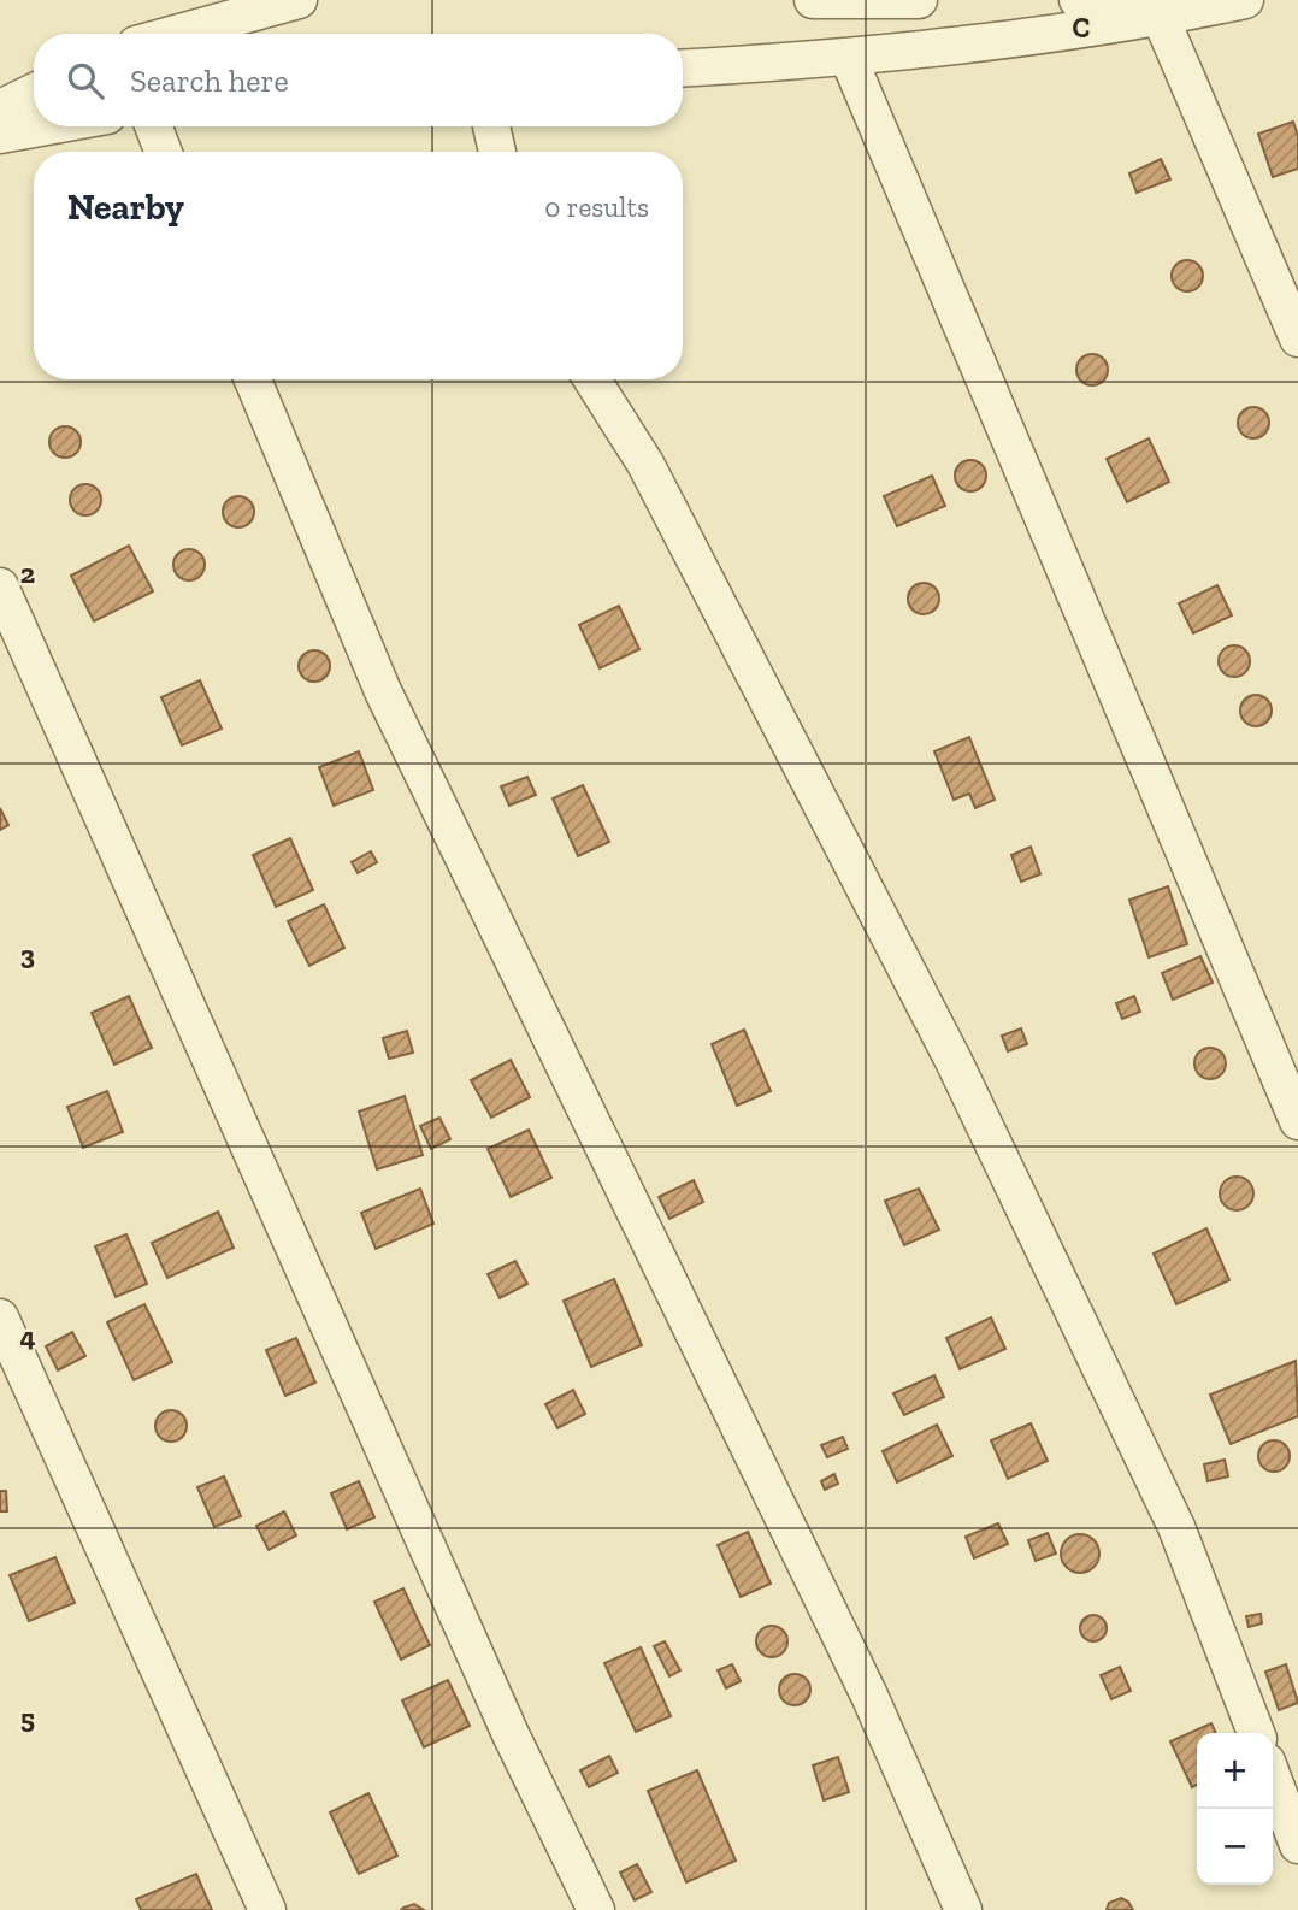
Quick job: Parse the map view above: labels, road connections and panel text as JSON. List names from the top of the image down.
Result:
{
  "page": {
    "search": "Search here",
    "heading": ["Nearby", "0 results"],
    "map_buttons": ["+", "−"]
  },
  "grid": {
    "columns": ["C"],
    "rows": [
      "2",
      "3",
      "4",
      "5"
    ]
  }
}
